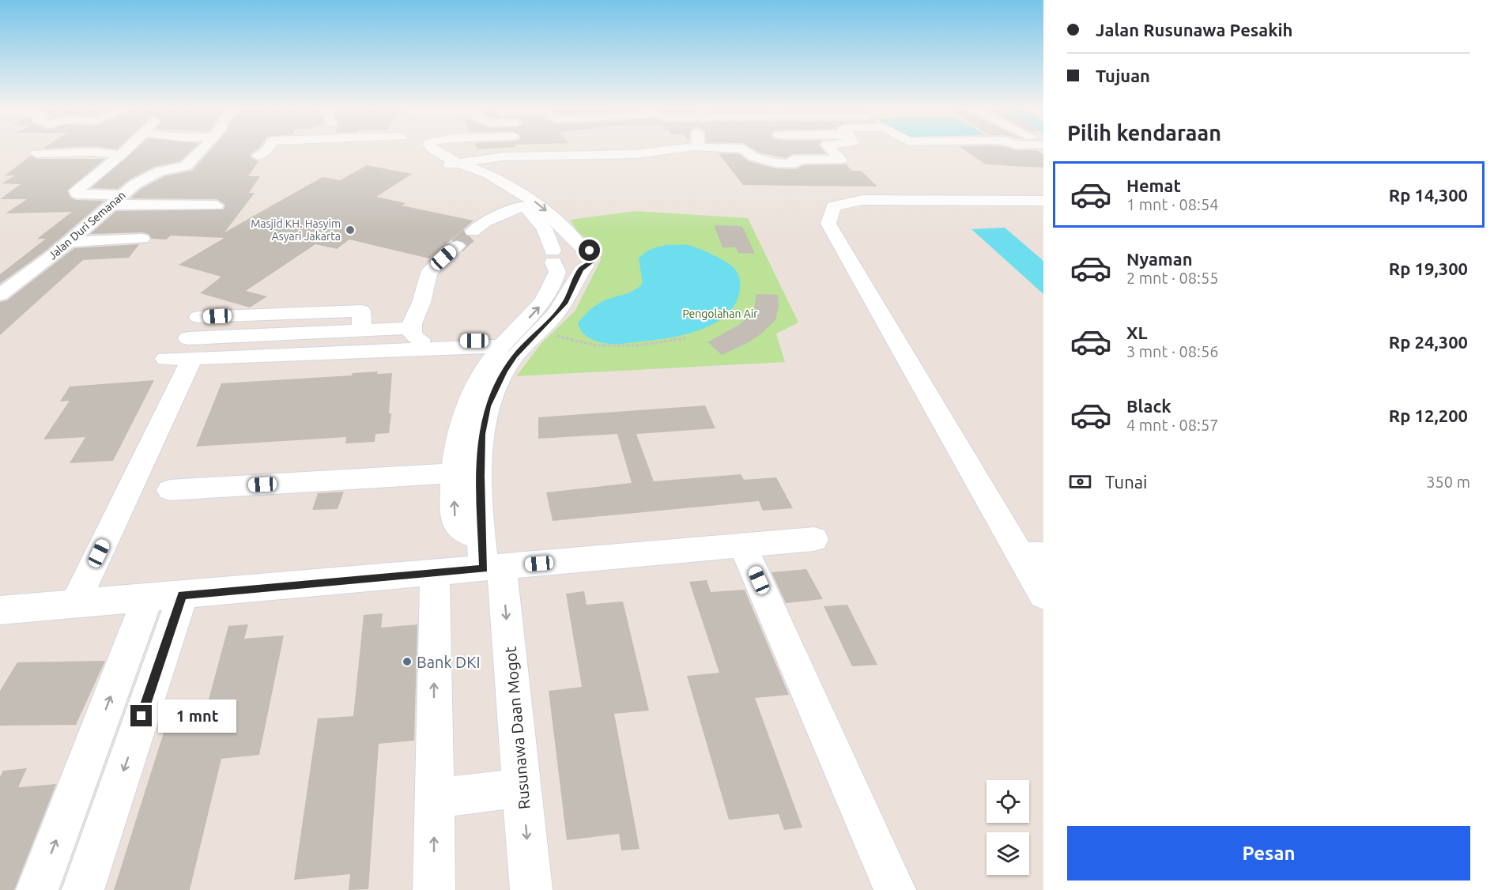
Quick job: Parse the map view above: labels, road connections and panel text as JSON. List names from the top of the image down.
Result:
{
  "streets": {
    "street": ["Jalan Duri Semanan", "Rusunawa Daan Mogot"]
  },
  "parks": ["Pengolahan Air"],
  "places": ["Masjid KH. Hasyim Asyari Jakarta", "Bank DKI"],
  "page": {
    "banner": ["Jalan Rusunawa Pesakih", "Tujuan"],
    "heading": "Pilih kendaraan",
    "list": [
      {
        "name": "Hemat",
        "note": "1 mnt · 08:54",
        "value": "Rp 14,300"
      },
      {
        "name": "Nyaman",
        "note": "2 mnt · 08:55",
        "value": "Rp 19,300"
      },
      {
        "name": "XL",
        "note": "3 mnt · 08:56",
        "value": "Rp 24,300"
      },
      {
        "name": "Black",
        "note": "4 mnt · 08:57",
        "value": "Rp 12,200"
      }
    ],
    "pay": ["Tunai", "350 m"],
    "bubble": "1 mnt",
    "buttons": "Pesan"
  }
}
